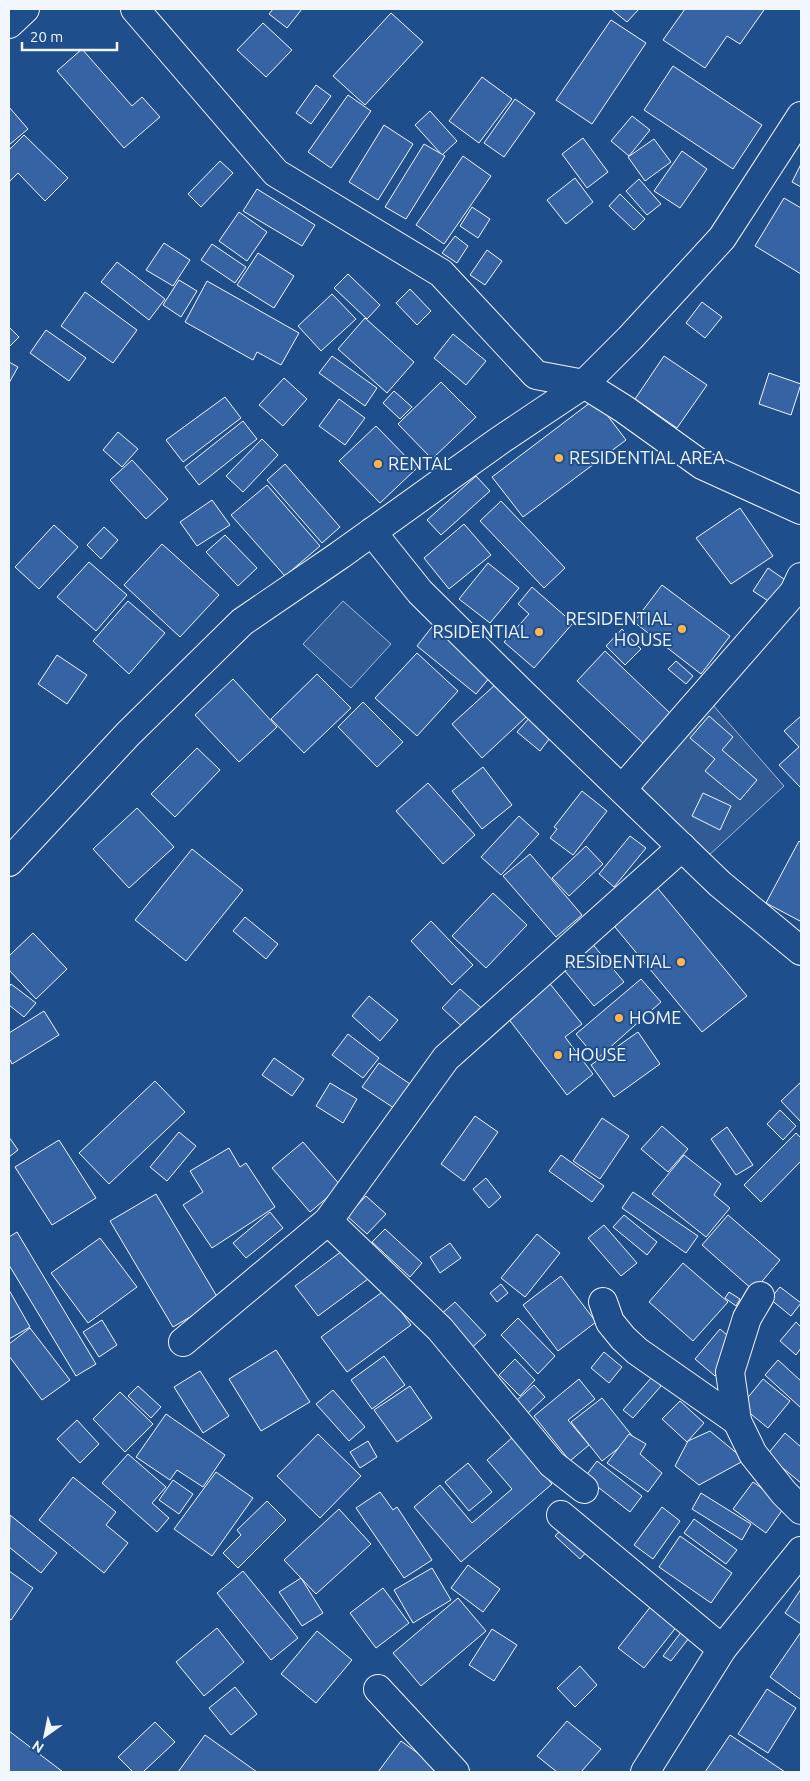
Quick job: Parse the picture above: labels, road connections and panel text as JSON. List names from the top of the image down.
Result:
{
  "places": [
    "RESIDENTIAL AREA",
    "RENTAL",
    "RESIDENTIAL HOUSE",
    "RSIDENTIAL",
    "RESIDENTIAL",
    "HOME",
    "HOUSE"
  ],
  "scale_bar": "20 m",
  "north": "bottom left"
}
